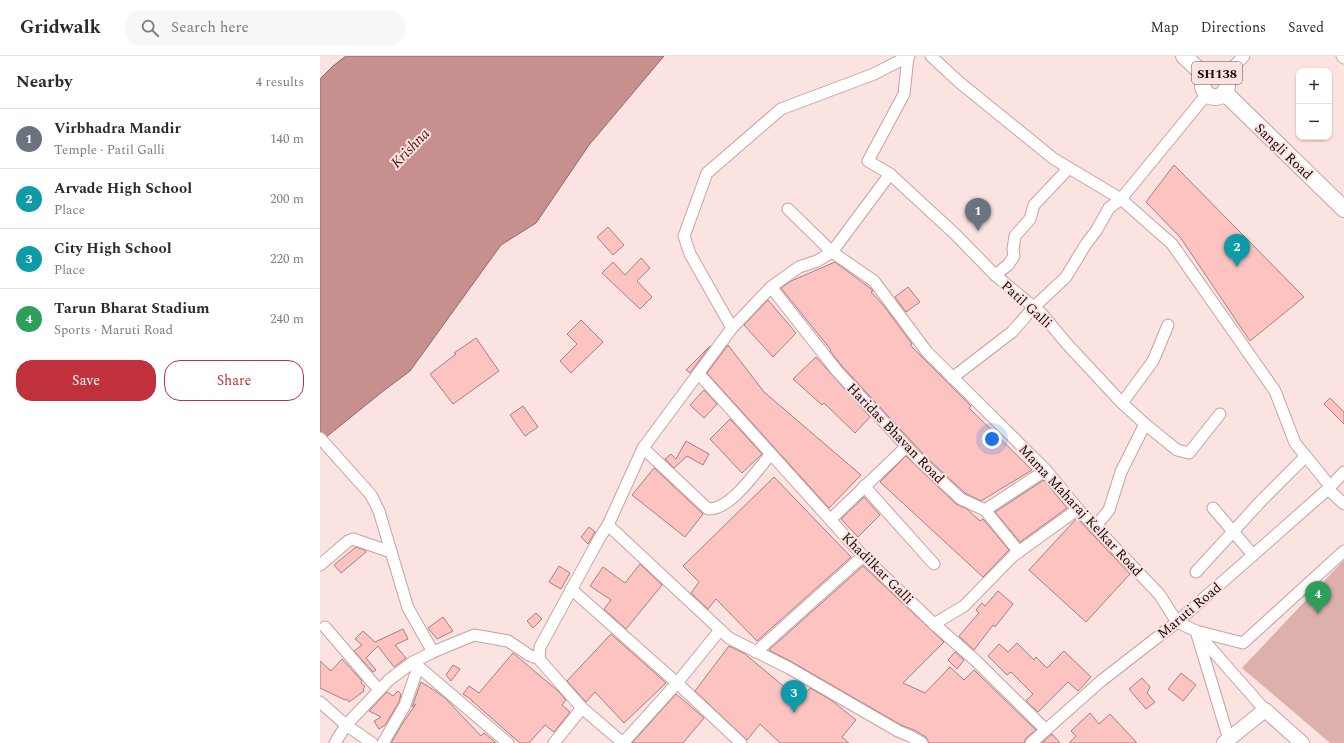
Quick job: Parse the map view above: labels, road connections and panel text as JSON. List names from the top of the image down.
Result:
{
  "streets": {
    "highway": ["SH138", "Sangli Road"],
    "street": [
      "Patil Galli",
      "Haridas Bhavan Road",
      "Mama Maharaj Kelkar Road",
      "Khadilkar Galli",
      "Maruti Road"
    ]
  },
  "crossings": [
    ["SH138", "Sangli Road"],
    ["Mama Maharaj Kelkar Road", "Maruti Road"],
    ["Khadilkar Galli", "Maruti Road"]
  ],
  "water": ["Krishna"],
  "page": {
    "header": "Gridwalk",
    "search": "Search here",
    "nav": ["Map", "Directions", "Saved"],
    "heading": ["Nearby", "4 results"],
    "map_buttons": ["+", "−"],
    "list": [
      {
        "mark": "1",
        "name": "Virbhadra Mandir",
        "note": "Temple · Patil Galli",
        "value": "140 m"
      },
      {
        "mark": "2",
        "name": "Arvade High School",
        "note": "Place",
        "value": "200 m"
      },
      {
        "mark": "3",
        "name": "City High School",
        "note": "Place",
        "value": "220 m"
      },
      {
        "mark": "4",
        "name": "Tarun Bharat Stadium",
        "note": "Sports · Maruti Road",
        "value": "240 m"
      }
    ],
    "pins": [
      "1",
      "2",
      "4",
      "3"
    ],
    "buttons": ["Save", "Share"]
  }
}
